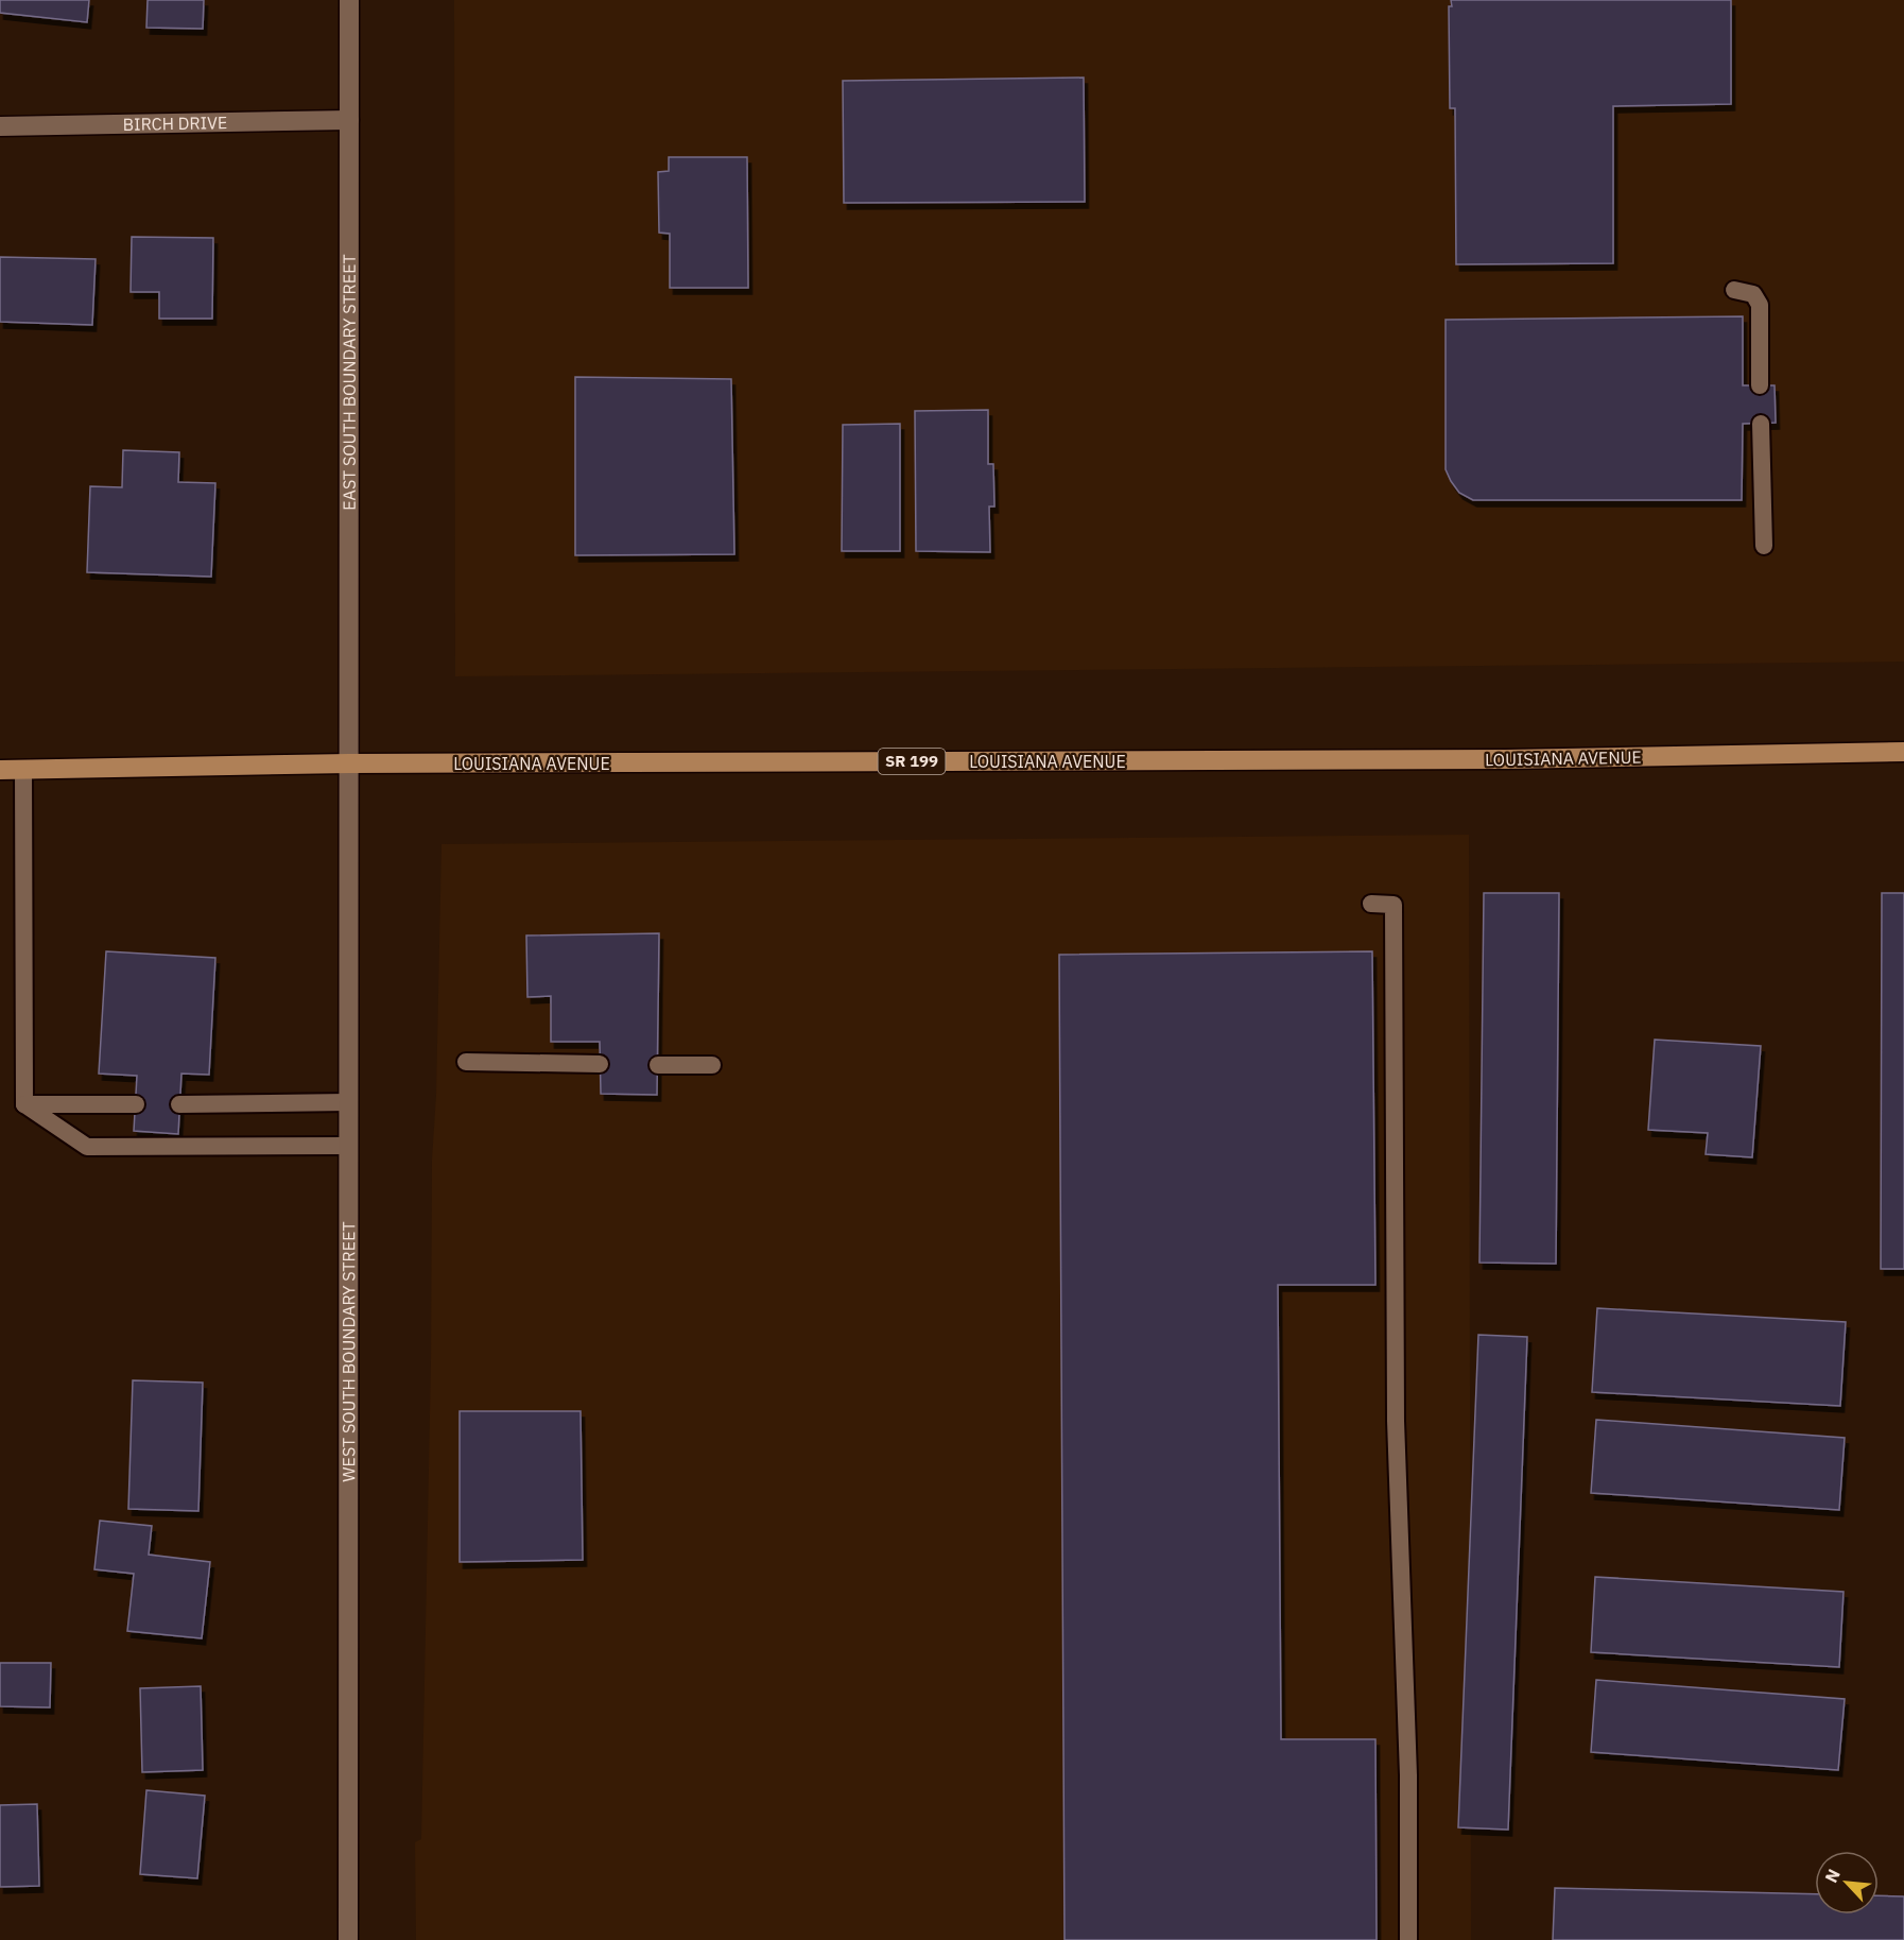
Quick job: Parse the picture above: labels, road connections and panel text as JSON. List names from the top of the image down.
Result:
{
  "streets": {
    "main road": ["LOUISIANA AVENUE", "SR 199"],
    "street": ["BIRCH DRIVE", "EAST SOUTH BOUNDARY STREET", "WEST SOUTH BOUNDARY STREET"]
  },
  "crossings": [
    ["BIRCH DRIVE", "EAST SOUTH BOUNDARY STREET"],
    ["EAST SOUTH BOUNDARY STREET", "LOUISIANA AVENUE"],
    ["EAST SOUTH BOUNDARY STREET", "WEST SOUTH BOUNDARY STREET"],
    ["LOUISIANA AVENUE", "WEST SOUTH BOUNDARY STREET"]
  ],
  "north": "top left"
}
